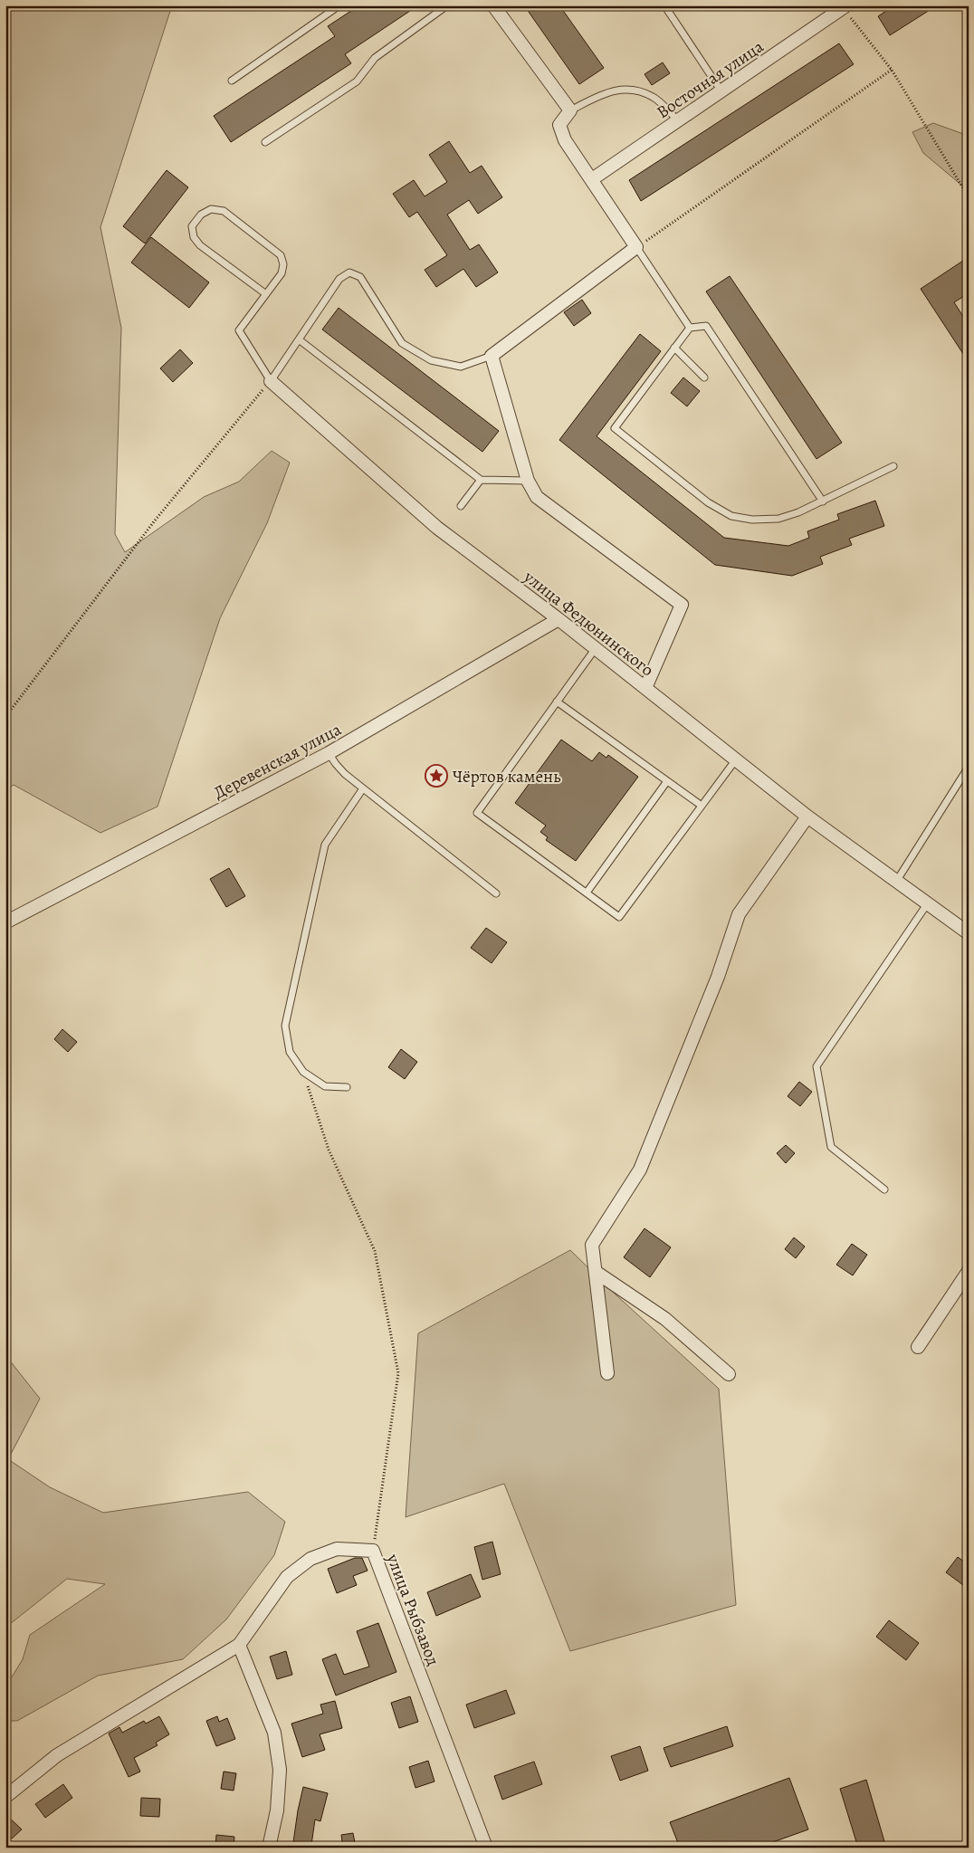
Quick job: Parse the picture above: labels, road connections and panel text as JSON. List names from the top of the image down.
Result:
{
  "streets": {
    "street": [
      "Восточная улица",
      "улица Федюнинского",
      "Деревенская улица",
      "улица Рыбзавод"
    ]
  },
  "crossings": [
    ["улица Федюнинского", "Деревенская улица"]
  ],
  "places": {
    "place": ["Чёртов камень"]
  }
}
